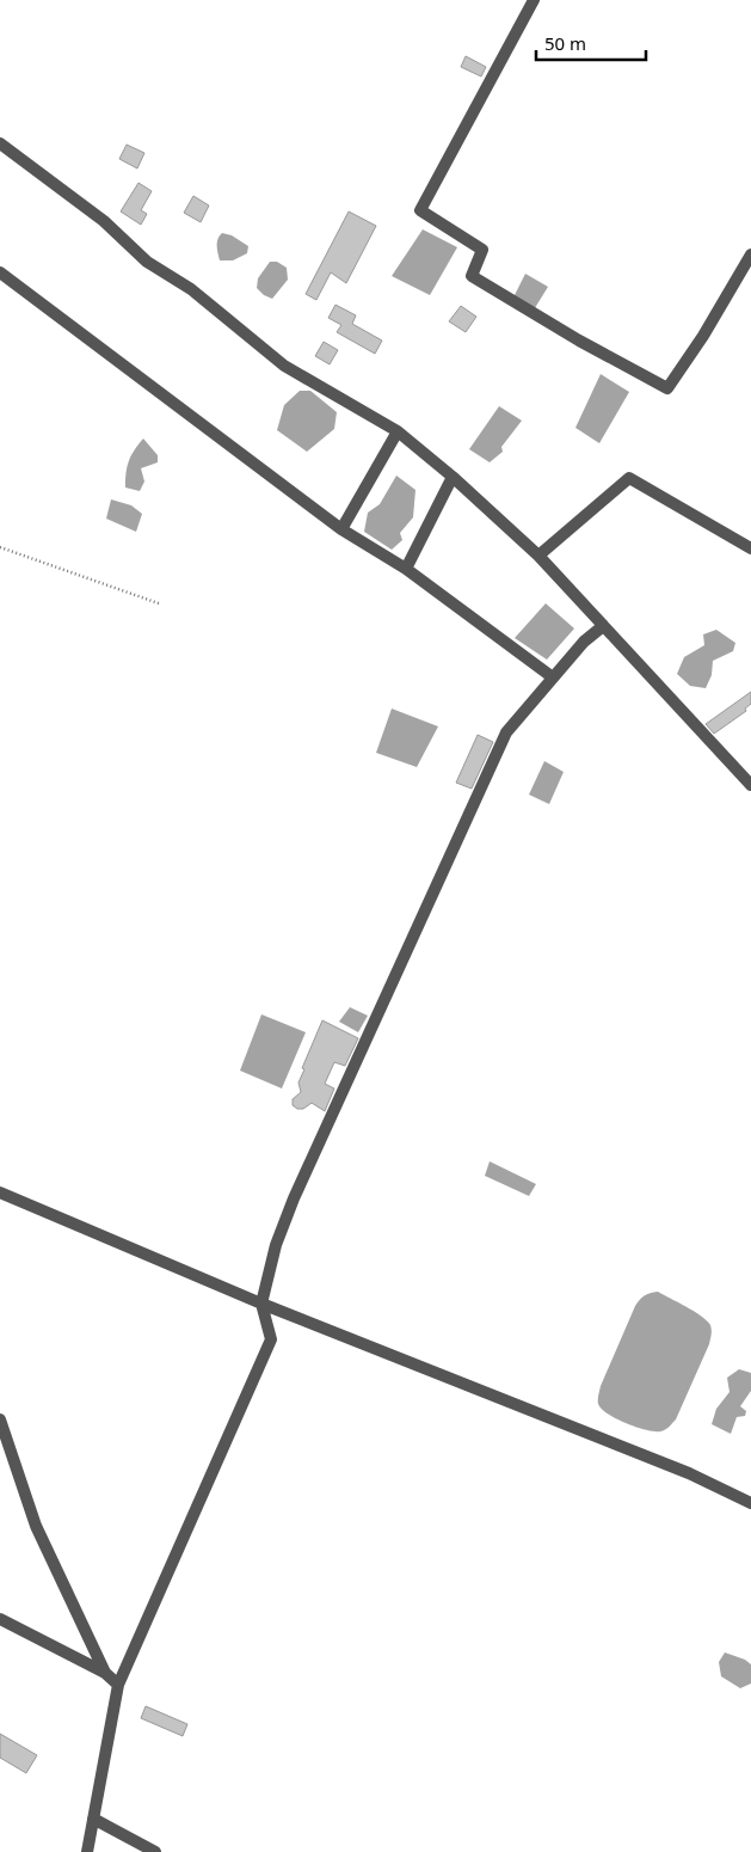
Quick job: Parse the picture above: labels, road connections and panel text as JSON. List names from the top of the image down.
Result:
{
  "scale_bar": "50 m"
}
